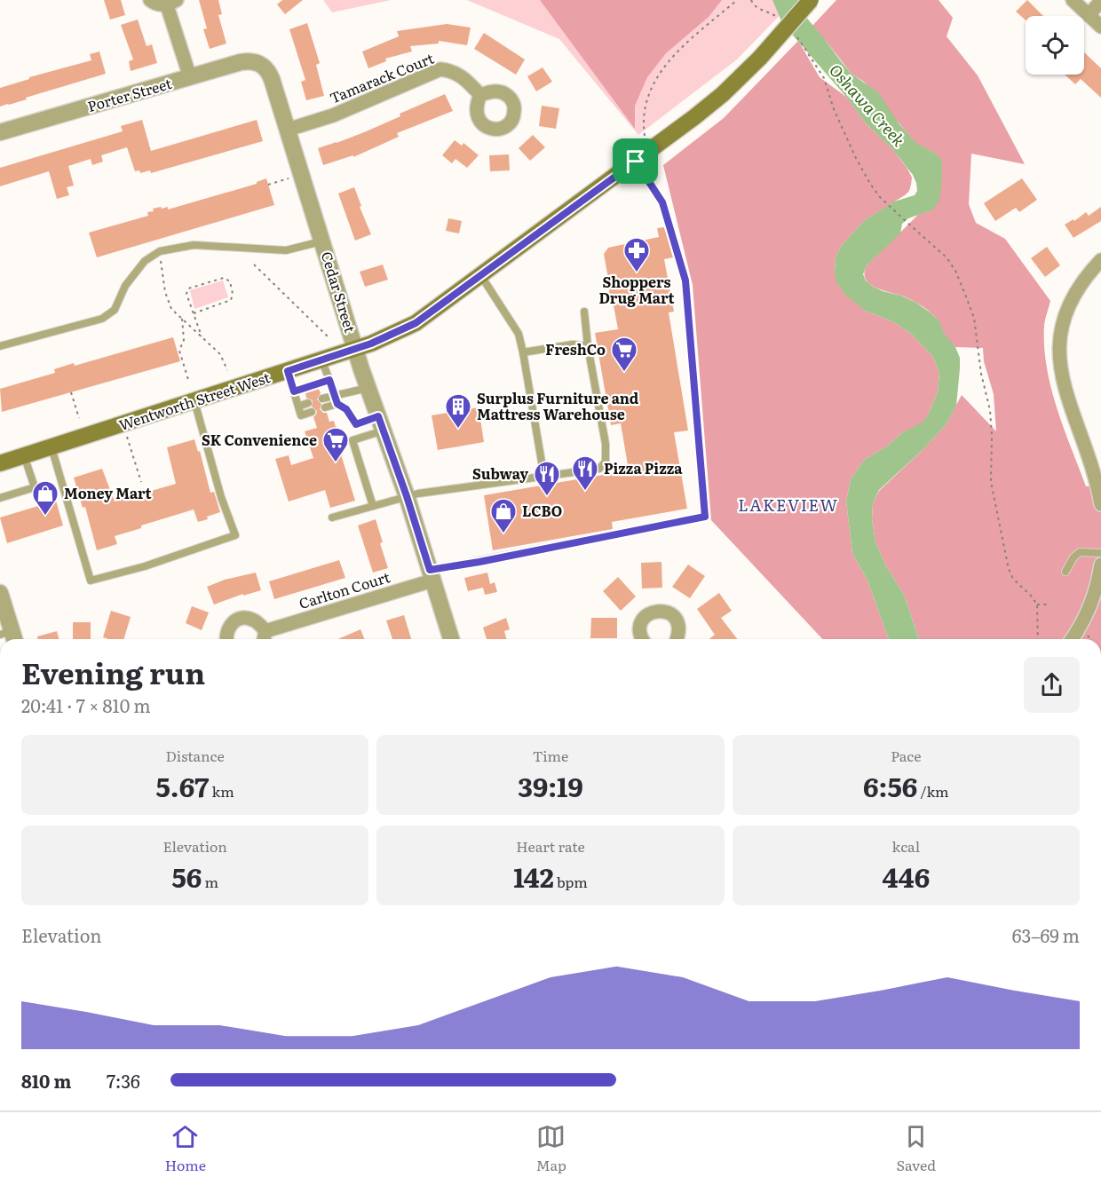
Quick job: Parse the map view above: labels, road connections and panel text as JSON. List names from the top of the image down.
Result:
{
  "streets": {
    "main road": ["Wentworth Street West"],
    "street": [
      "Tamarack Court",
      "Porter Street",
      "Cedar Street",
      "Carlton Court"
    ]
  },
  "crossings": [
    ["Tamarack Court", "Cedar Street"],
    ["Porter Street", "Cedar Street"],
    ["Cedar Street", "Wentworth Street West"],
    ["Cedar Street", "Carlton Court"]
  ],
  "districts": ["LAKEVIEW"],
  "water": ["Oshawa Creek"],
  "places": {
    "pharmacy": ["Shoppers Drug Mart"],
    "supermarket": ["FreshCo", "SK Convenience"],
    "building": ["Surplus Furniture and Mattress Warehouse"],
    "restaurant": ["Pizza Pizza", "Subway"],
    "shop": ["Money Mart", "LCBO"]
  },
  "page": {
    "heading": ["Evening run", "20:41 · 7 × 810 m"],
    "stats": [
      ["Distance", "5.67 km"],
      ["Time", "39:19"],
      ["Pace", "6:56 /km"],
      ["Elevation", "56 m"],
      ["Heart rate", "142 bpm"],
      ["kcal", "446"]
    ],
    "chart": ["Elevation", "63–69 m"],
    "list": [
      {
        "name": "810 m",
        "note": "7:36"
      }
    ],
    "tabs": ["Home", "Map", "Saved"]
  }
}
